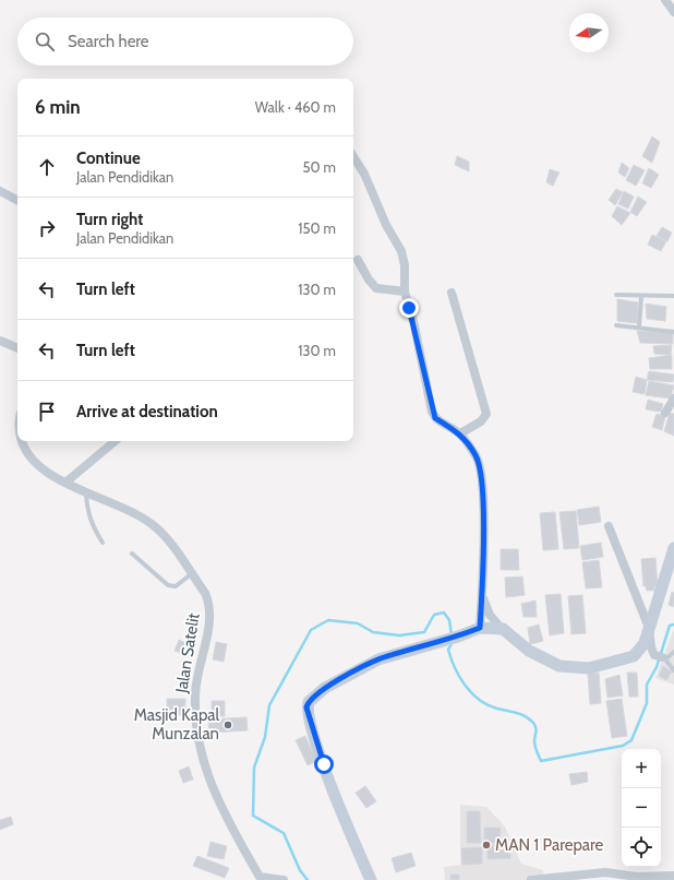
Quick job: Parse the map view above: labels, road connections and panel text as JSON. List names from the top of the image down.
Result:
{
  "streets": {
    "street": ["Jalan Satelit"]
  },
  "places": ["Masjid Kapal Munzalan", "MAN 1 Parepare"],
  "north": "left",
  "page": {
    "search": "Search here",
    "heading": ["6 min", "Walk · 460 m"],
    "list": [
      ["Continue", "Jalan Pendidikan", "50 m"],
      ["Turn right", "Jalan Pendidikan", "150 m"],
      ["Turn left", "130 m"],
      ["Turn left", "130 m"],
      "Arrive at destination"
    ],
    "map_buttons": ["+", "−"]
  }
}
